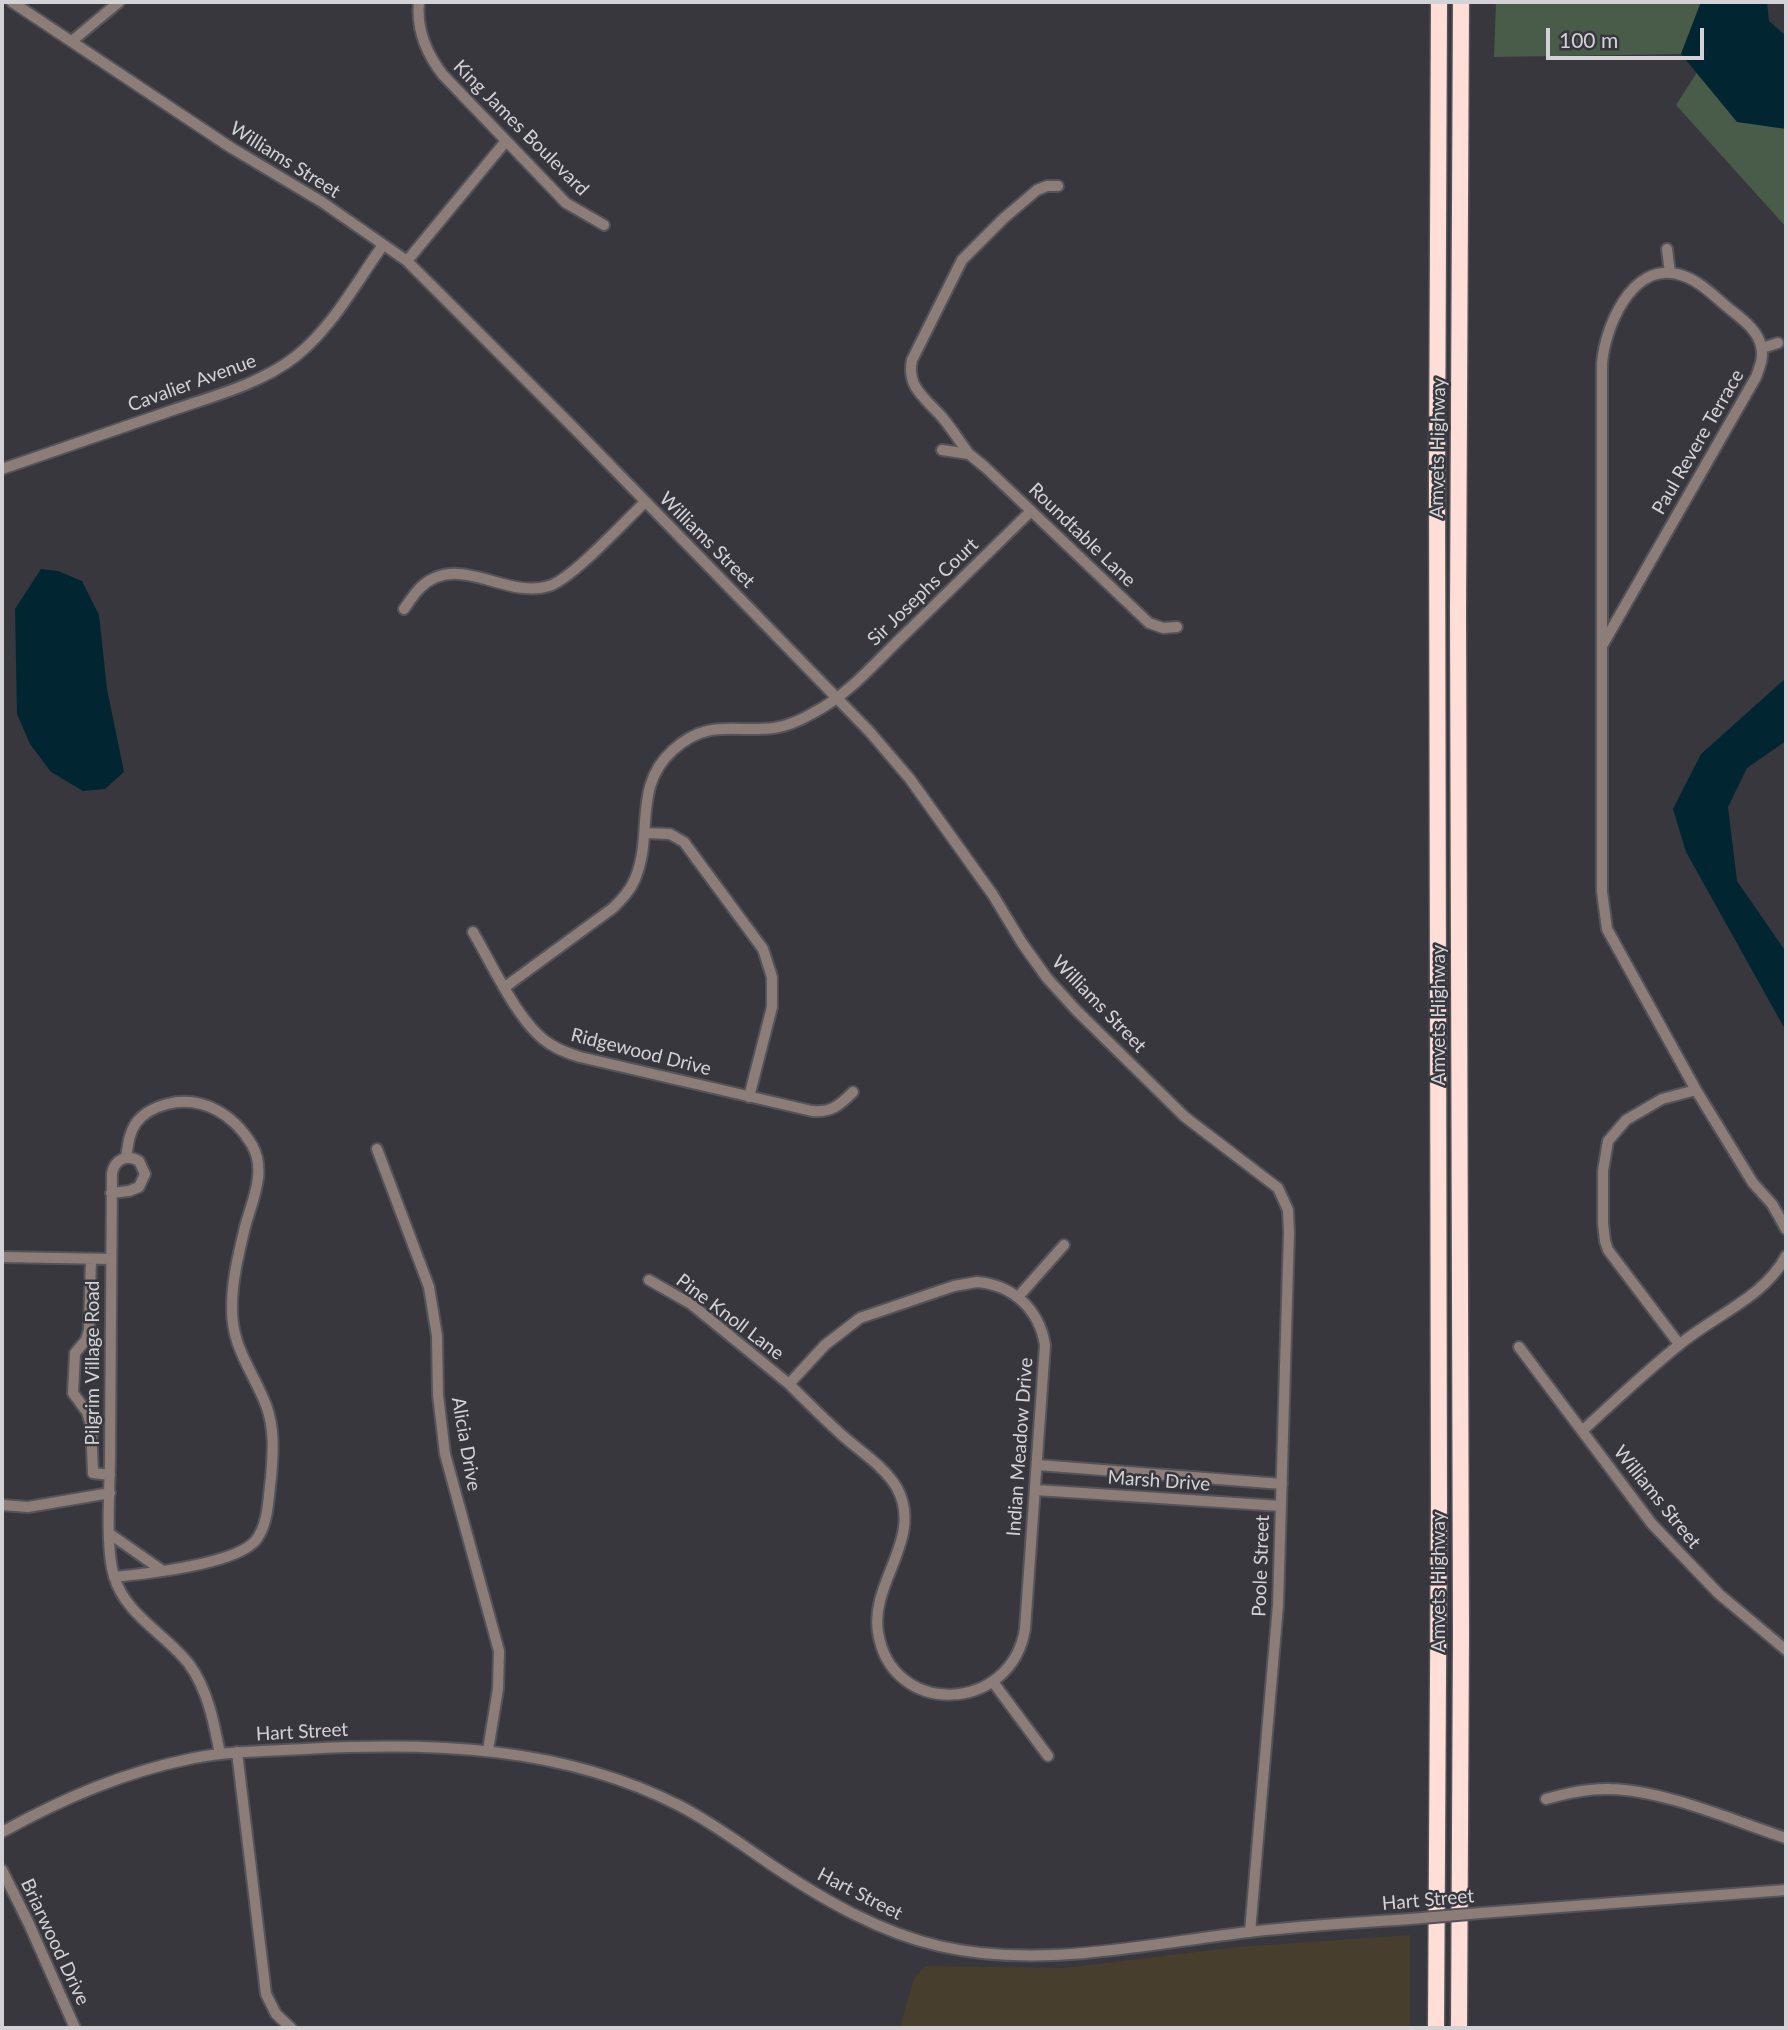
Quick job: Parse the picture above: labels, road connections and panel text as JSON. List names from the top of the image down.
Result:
{
  "streets": {
    "highway": ["Amvets Highway"],
    "street": [
      "King James Boulevard",
      "Williams Street",
      "Cavalier Avenue",
      "Paul Revere Terrace",
      "Roundtable Lane",
      "Sir Josephs Court",
      "Ridgewood Drive",
      "Pine Knoll Lane",
      "Pilgrim Village Road",
      "Alicia Drive",
      "Indian Meadow Drive",
      "Marsh Drive",
      "Poole Street",
      "Hart Street",
      "Briarwood Drive"
    ]
  },
  "crossings": [
    ["Williams Street", "Cavalier Avenue"],
    ["Williams Street", "Sir Josephs Court"],
    ["Williams Street", "Poole Street"],
    ["Roundtable Lane", "Sir Josephs Court"],
    ["Sir Josephs Court", "Ridgewood Drive"],
    ["Pine Knoll Lane", "Indian Meadow Drive"],
    ["Pilgrim Village Road", "Hart Street"],
    ["Alicia Drive", "Hart Street"],
    ["Indian Meadow Drive", "Marsh Drive"],
    ["Marsh Drive", "Poole Street"],
    ["Poole Street", "Hart Street"]
  ],
  "scale_bar": "100 m"
}
